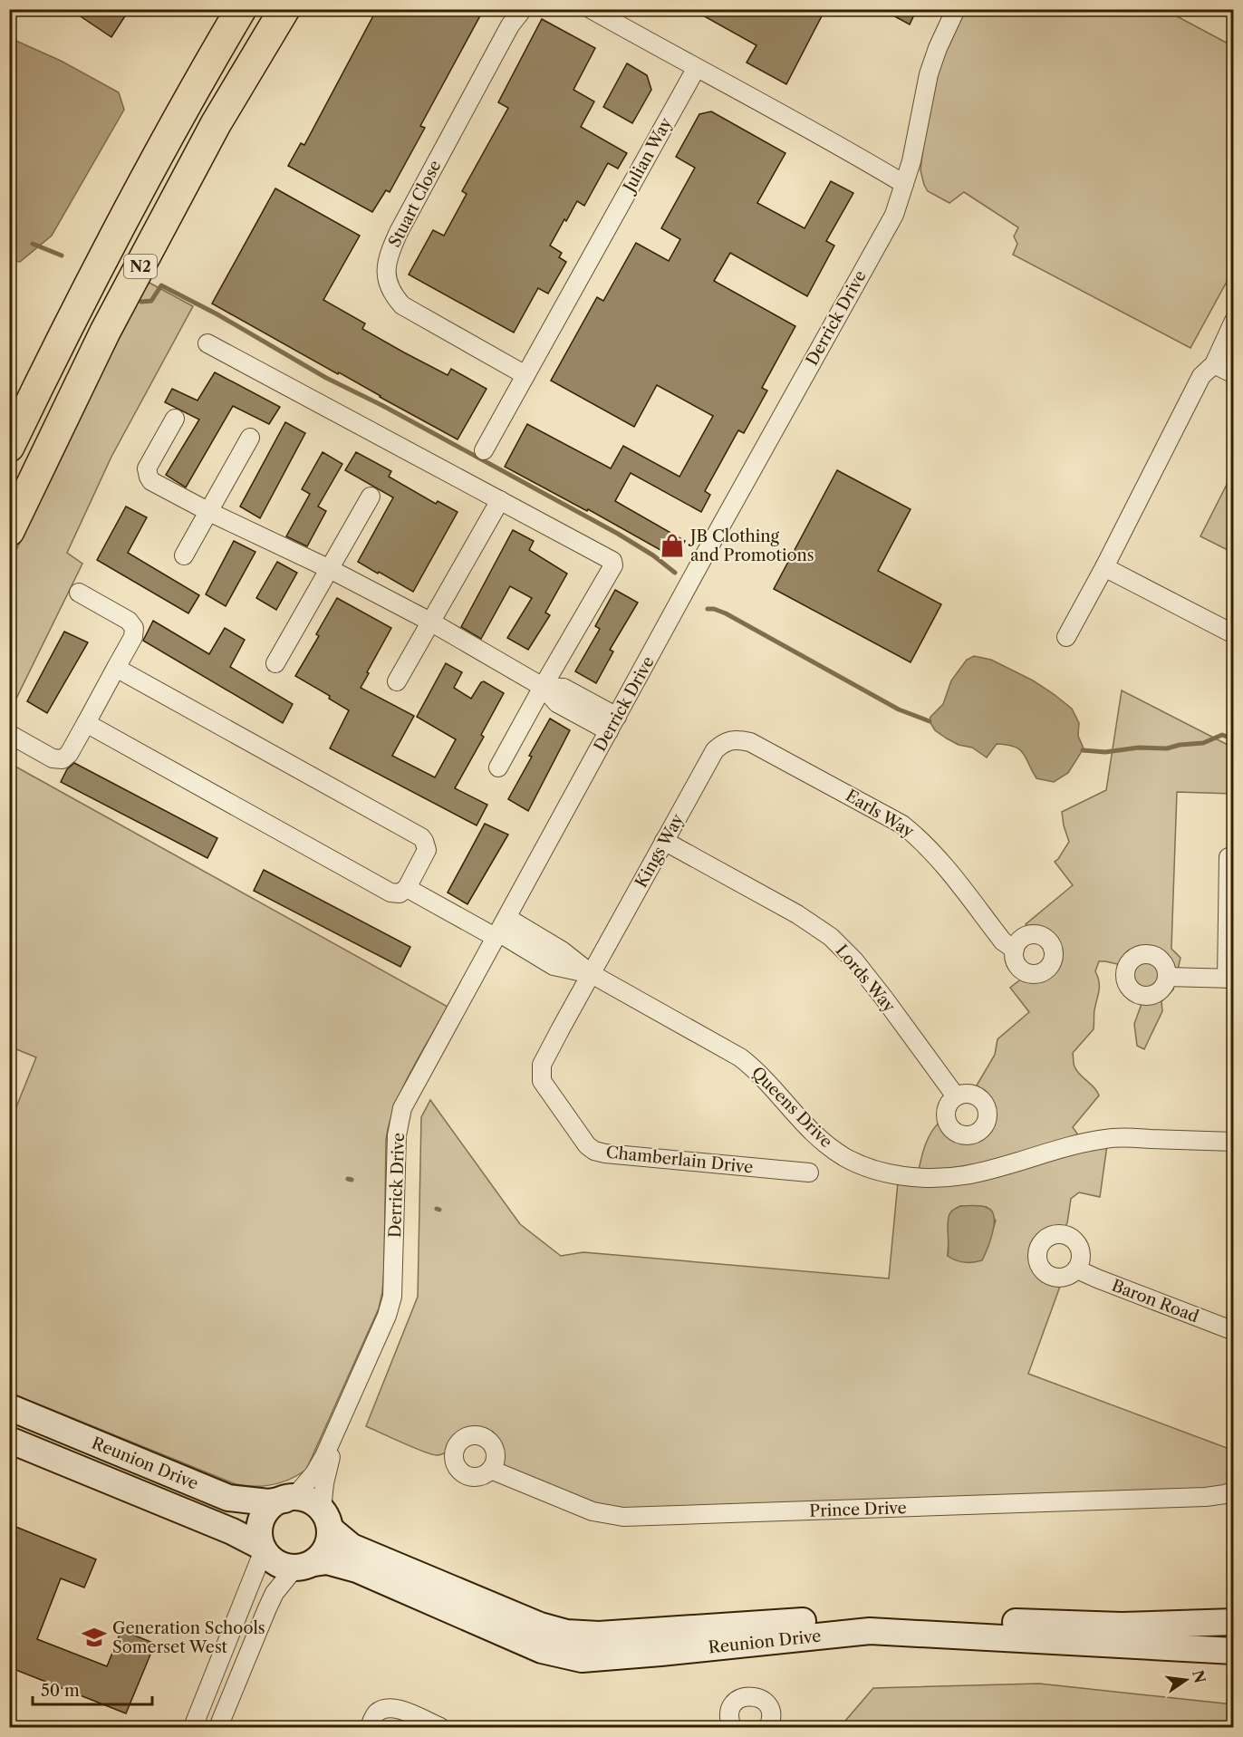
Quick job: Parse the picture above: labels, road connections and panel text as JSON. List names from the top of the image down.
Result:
{
  "streets": {
    "highway": ["N2"],
    "street": [
      "Julian Way",
      "Stuart Close",
      "Derrick Drive",
      "Earls Way",
      "Kings Way",
      "Lords Way",
      "Queens Drive",
      "Chamberlain Drive",
      "Baron Road",
      "Reunion Drive",
      "Prince Drive"
    ]
  },
  "crossings": [
    ["Julian Way", "Stuart Close"],
    ["Derrick Drive", "Queens Drive"],
    ["Derrick Drive", "Reunion Drive"],
    ["Earls Way", "Kings Way"],
    ["Kings Way", "Lords Way"],
    ["Kings Way", "Queens Drive"],
    ["Kings Way", "Chamberlain Drive"],
    ["Queens Drive", "Chamberlain Drive"]
  ],
  "places": {
    "shop": ["JB Clothing and Promotions"],
    "school or university": ["Generation Schools Somerset West"]
  },
  "scale_bar": "50 m",
  "north": "right"
}
